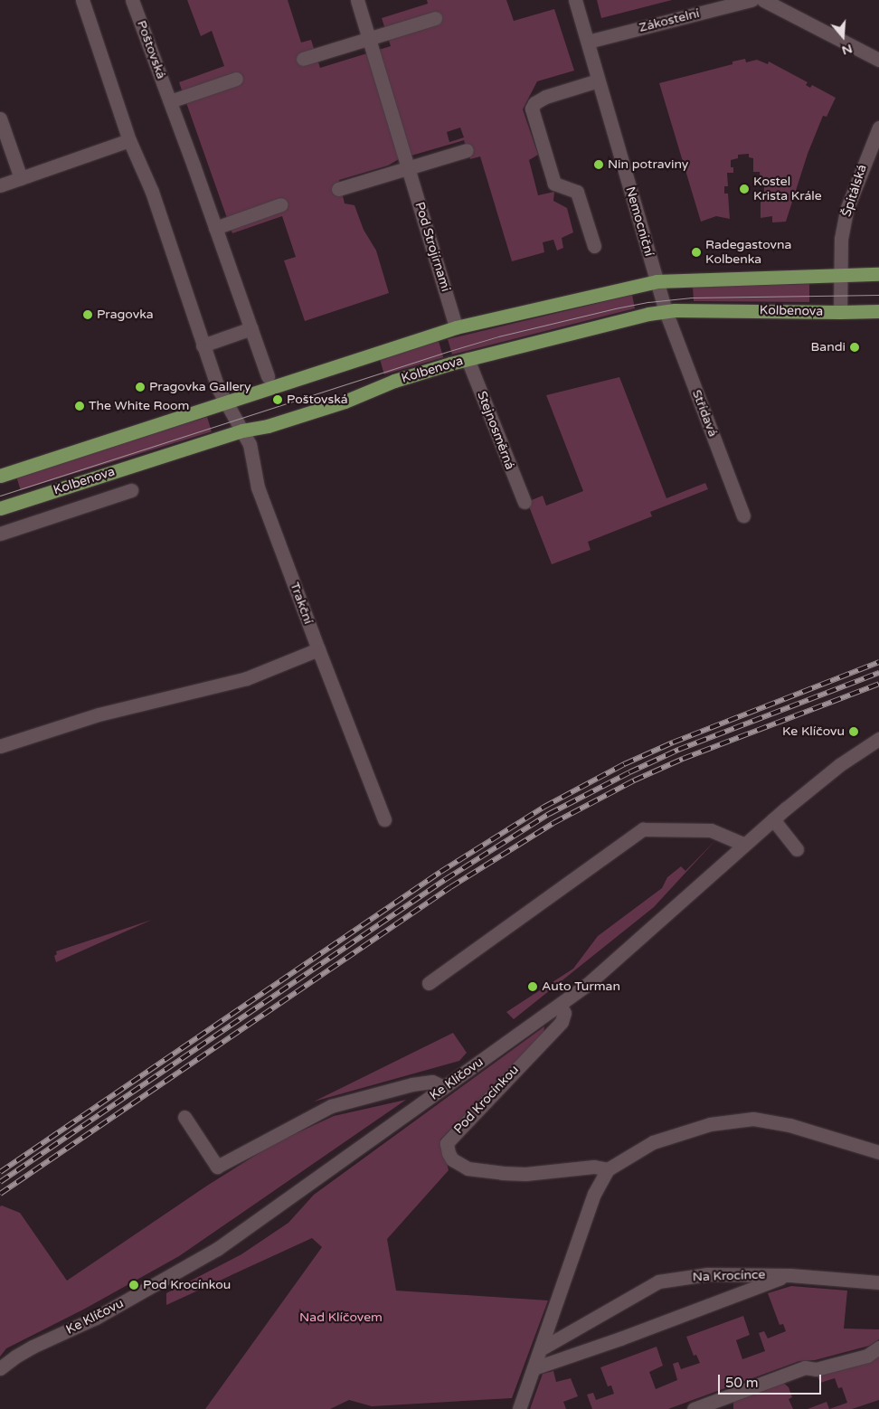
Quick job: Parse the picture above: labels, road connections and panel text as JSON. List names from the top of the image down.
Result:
{
  "streets": {
    "main road": ["Kolbenova"],
    "street": [
      "Zákostelní",
      "Poštovská",
      "Špitálská",
      "Nemocniční",
      "Pod Strojírnami",
      "Střídavá",
      "Stejnosměrná",
      "Trakční",
      "Ke Klíčovu",
      "Pod Krocínkou",
      "Na Krocínce"
    ]
  },
  "crossings": [
    ["Zákostelní", "Nemocniční"],
    ["Špitálská", "Kolbenova"],
    ["Nemocniční", "Kolbenova"],
    ["Nemocniční", "Střídavá"],
    ["Kolbenova", "Střídavá"],
    ["Kolbenova", "Stejnosměrná"],
    ["Kolbenova", "Trakční"],
    ["Ke Klíčovu", "Pod Krocínkou"]
  ],
  "parks": ["Nad Klíčovem"],
  "places": [
    "Nin potraviny",
    "Kostel Krista Krále",
    "Radegastovna Kolbenka",
    "Pragovka",
    "Bandi",
    "Pragovka Gallery",
    "Poštovská",
    "The White Room",
    "Ke Klíčovu",
    "Auto Turman",
    "Pod Krocínkou"
  ],
  "scale_bar": "50 m",
  "north": "bottom"
}
